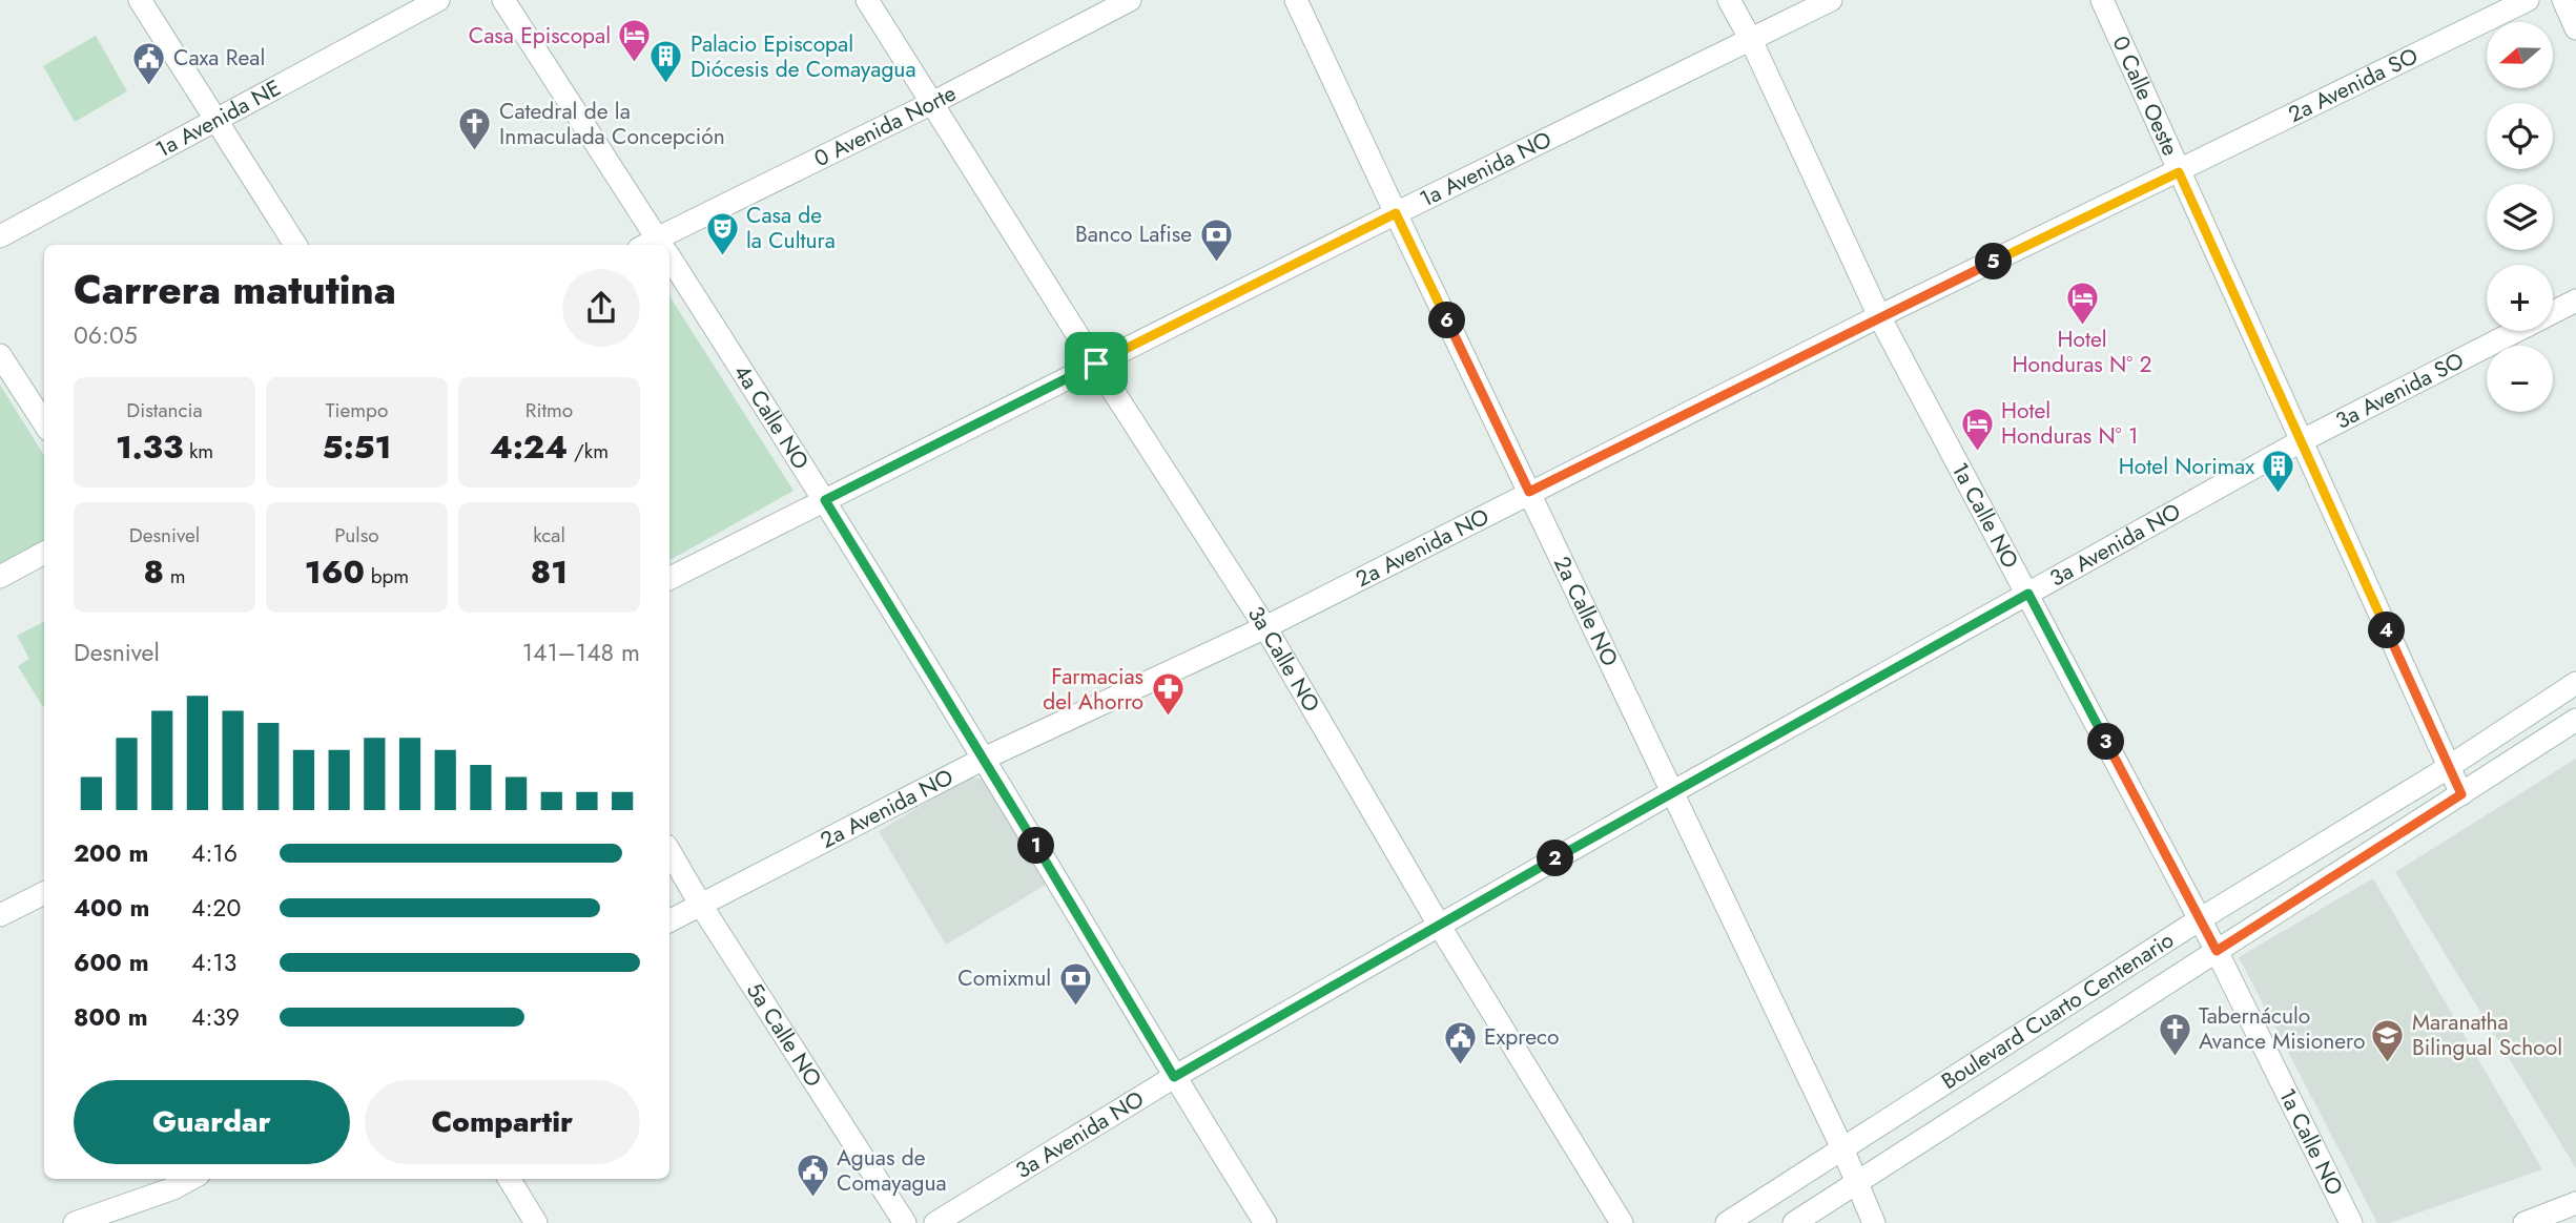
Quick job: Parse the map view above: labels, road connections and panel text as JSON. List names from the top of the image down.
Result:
{
  "streets": {
    "street": [
      "2a Avenida SO",
      "0 Calle Oeste",
      "1a Avenida NE",
      "0 Avenida Norte",
      "1a Avenida NO",
      "3a Avenida SO",
      "4a Calle NO",
      "1a Calle NO",
      "3a Avenida NO",
      "2a Avenida NO",
      "2a Calle NO",
      "3a Calle NO",
      "Boulevard Cuarto Centenario",
      "5a Calle NO"
    ]
  },
  "crossings": [
    ["2a Avenida SO", "0 Calle Oeste"],
    ["2a Avenida SO", "2a Avenida NO"],
    ["0 Calle Oeste", "3a Avenida SO"],
    ["0 Calle Oeste", "3a Avenida NO"],
    ["0 Calle Oeste", "2a Avenida NO"],
    ["0 Calle Oeste", "Boulevard Cuarto Centenario"],
    ["0 Avenida Norte", "3a Calle NO"],
    ["1a Avenida NO", "4a Calle NO"],
    ["1a Avenida NO", "1a Calle NO"],
    ["1a Avenida NO", "2a Calle NO"],
    ["1a Avenida NO", "3a Calle NO"],
    ["3a Avenida SO", "3a Avenida NO"],
    ["4a Calle NO", "3a Avenida NO"],
    ["4a Calle NO", "2a Avenida NO"],
    ["1a Calle NO", "3a Avenida NO"],
    ["1a Calle NO", "2a Avenida NO"],
    ["1a Calle NO", "Boulevard Cuarto Centenario"],
    ["3a Avenida NO", "2a Calle NO"],
    ["3a Avenida NO", "3a Calle NO"],
    ["2a Avenida NO", "2a Calle NO"],
    ["2a Avenida NO", "3a Calle NO"],
    ["2a Avenida NO", "5a Calle NO"],
    ["2a Calle NO", "Boulevard Cuarto Centenario"]
  ],
  "places": {
    "hotel": ["Casa Episcopal", "Hotel Honduras Nº 2", "Hotel Honduras Nº 1"],
    "building": ["Palacio Episcopal Diócesis de Comayagua", "Hotel Norimax"],
    "public building": ["Caxa Real", "Expreco", "Aguas de Comayagua"],
    "church": ["Catedral de la Inmaculada Concepción", "Tabernáculo Avance Misionero"],
    "theatre": ["Casa de la Cultura"],
    "bank": ["Banco Lafise", "Comixmul"],
    "pharmacy": ["Farmacias del Ahorro"],
    "school or university": ["Maranatha Bilingual School"]
  },
  "north": "left",
  "page": {
    "map_buttons": ["+", "−"],
    "pins": [
      "5",
      "6",
      "4",
      "3",
      "1",
      "2"
    ],
    "heading": ["Carrera matutina", "06:05"],
    "stats": [
      ["Distancia", "1.33 km"],
      ["Tiempo", "5:51"],
      ["Ritmo", "4:24 /km"],
      ["Desnivel", "8 m"],
      ["Pulso", "160 bpm"],
      ["kcal", "81"]
    ],
    "chart": ["Desnivel", "141–148 m"],
    "list": [
      {
        "name": "200 m",
        "note": "4:16"
      },
      {
        "name": "400 m",
        "note": "4:20"
      },
      {
        "name": "600 m",
        "note": "4:13"
      },
      {
        "name": "800 m",
        "note": "4:39"
      }
    ],
    "buttons": ["Guardar", "Compartir"]
  }
}
